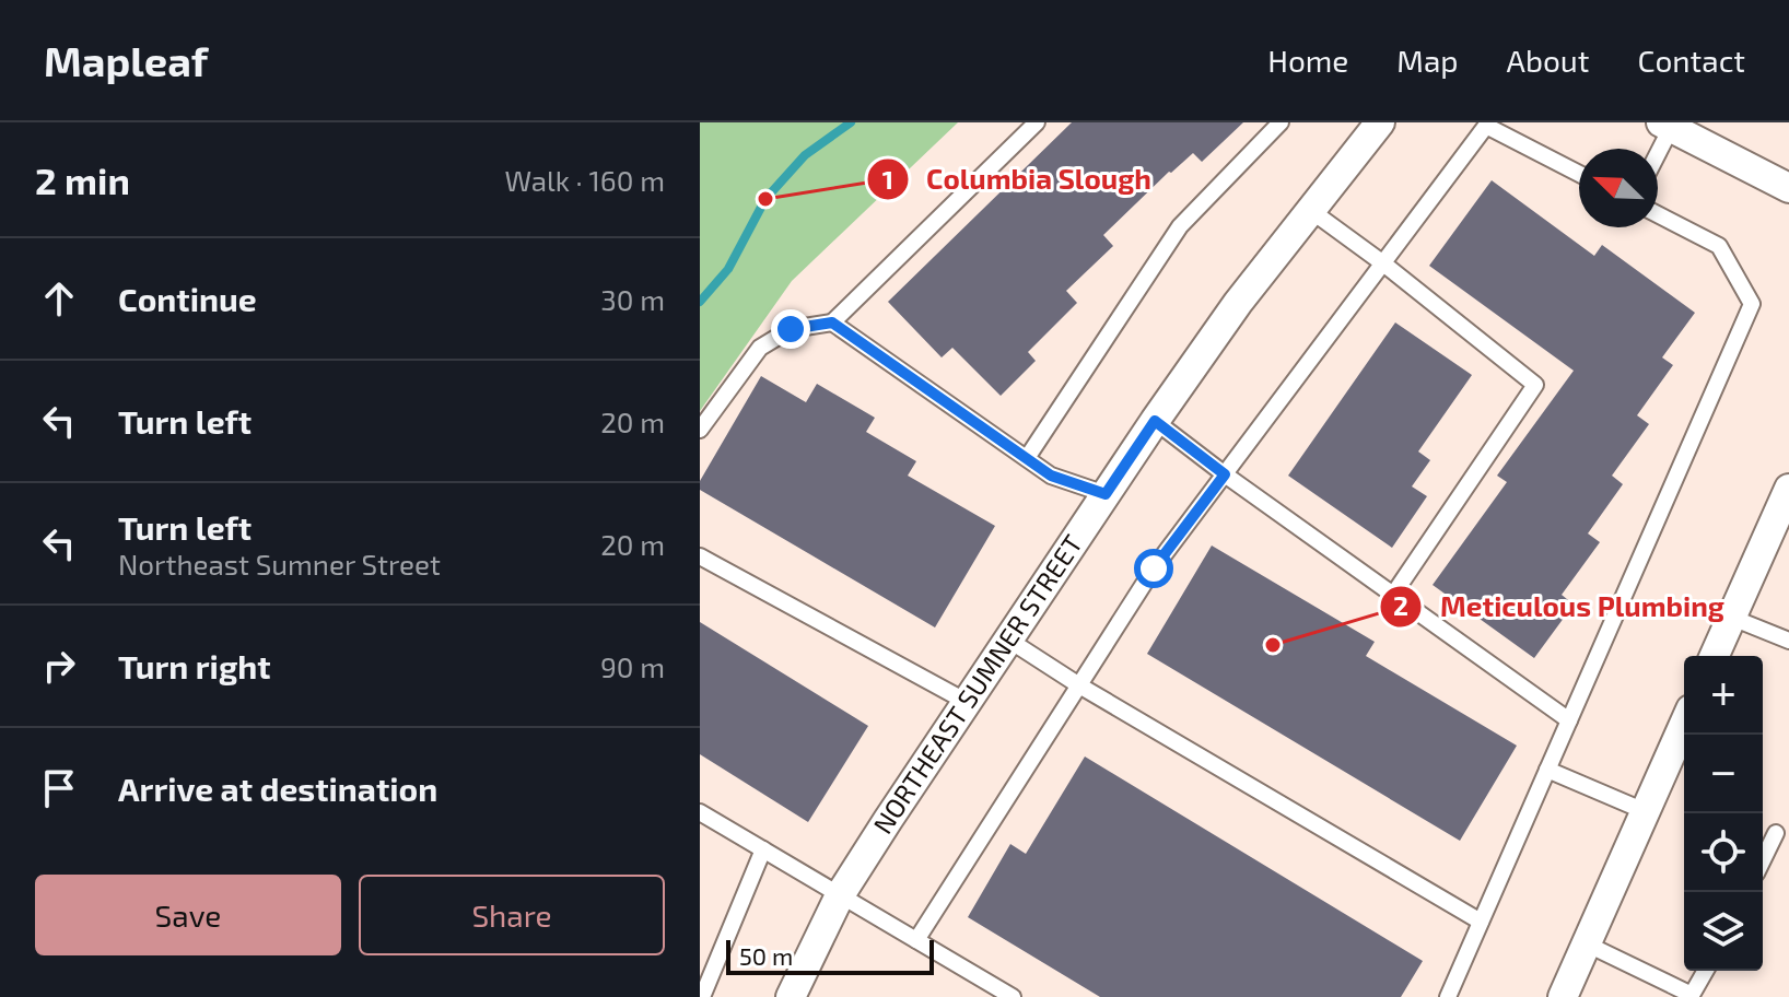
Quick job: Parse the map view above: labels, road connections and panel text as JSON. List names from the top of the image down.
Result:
{
  "streets": {
    "street": ["NORTHEAST SUMNER STREET"]
  },
  "places": ["Columbia Slough", "Meticulous Plumbing"],
  "scale_bar": "50 m",
  "north": "top left",
  "page": {
    "header": "Mapleaf",
    "nav": [
      "Home",
      "Map",
      "About",
      "Contact"
    ],
    "heading": ["2 min", "Walk · 160 m"],
    "list": [
      ["Continue", "30 m"],
      ["Turn left", "20 m"],
      ["Turn left", "Northeast Sumner Street", "20 m"],
      ["Turn right", "90 m"],
      "Arrive at destination"
    ],
    "map_buttons": ["+", "−"],
    "buttons": ["Save", "Share"],
    "scale": "50 m"
  }
}
